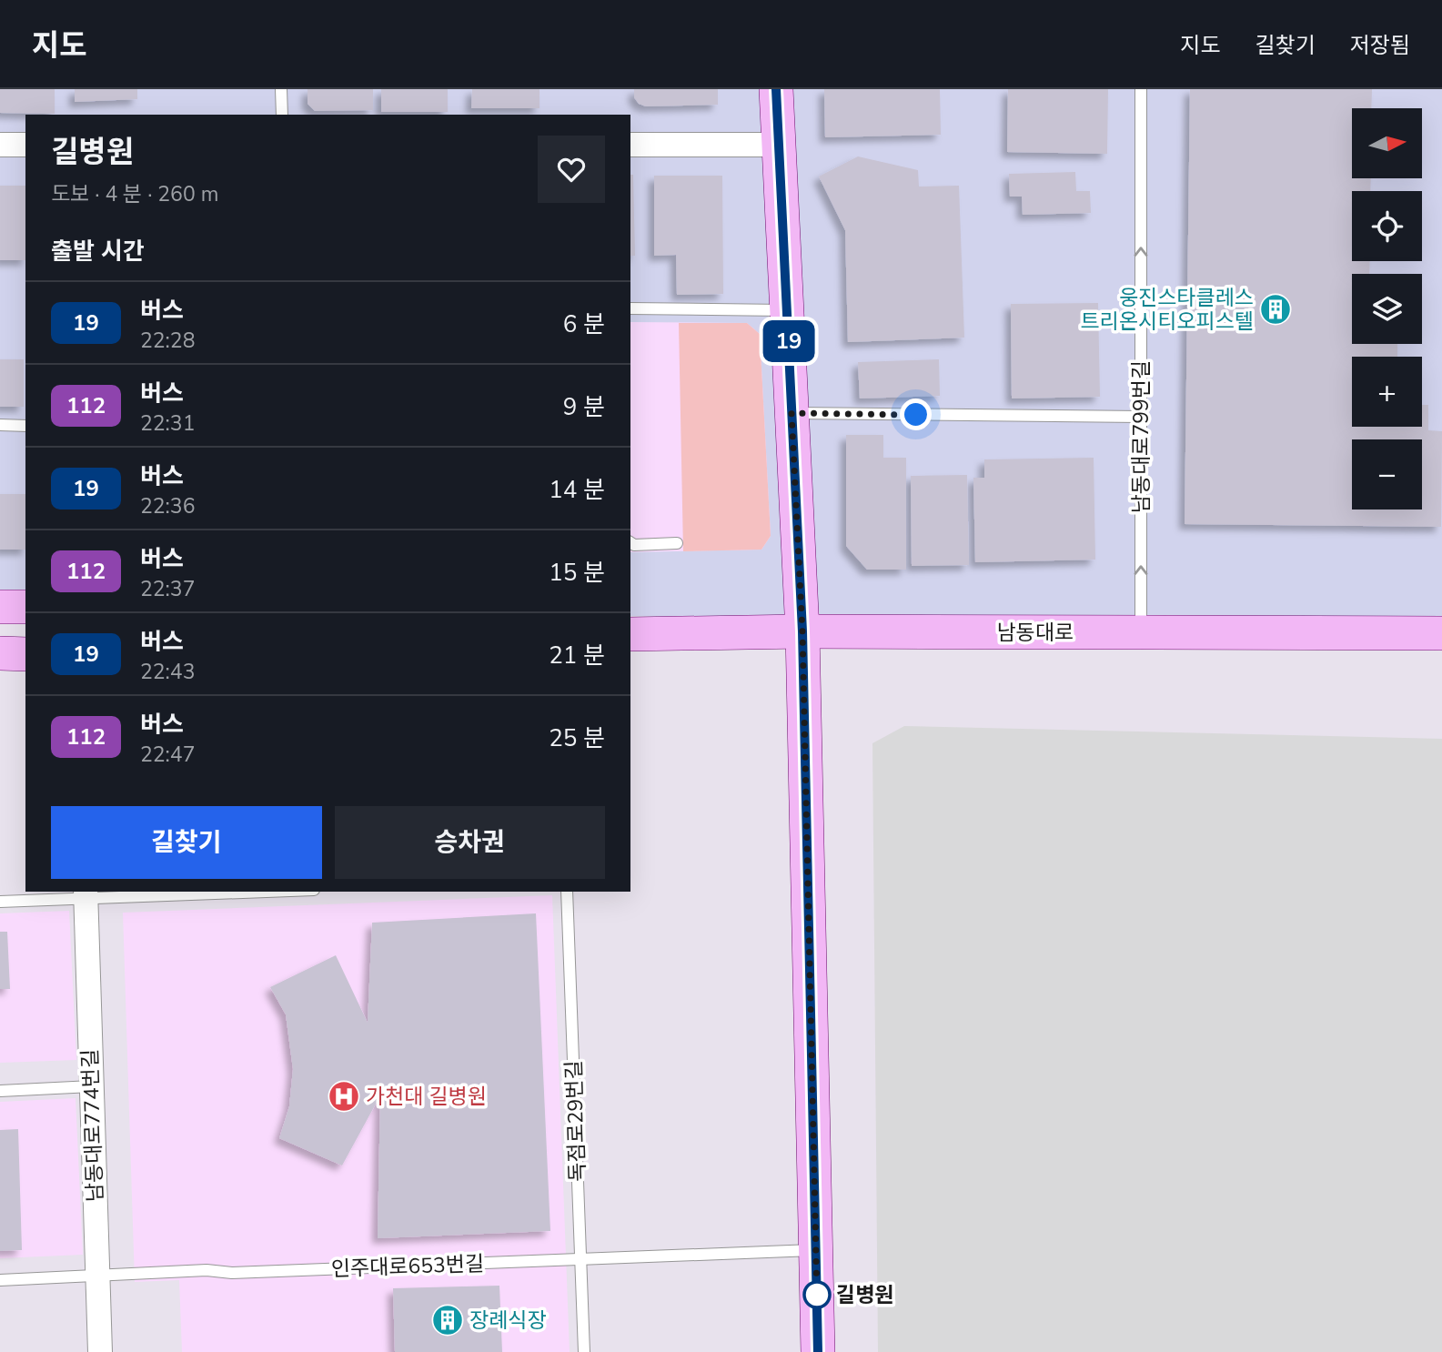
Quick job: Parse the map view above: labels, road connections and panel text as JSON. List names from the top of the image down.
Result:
{
  "streets": {
    "street": ["남동대로", "남동대로774번길"],
    "lane": ["남동대로799번길", "독점로29번길", "인주대로653번길"]
  },
  "crossings": [
    ["남동대로799번길", "남동대로"],
    ["독점로29번길", "인주대로653번길"],
    ["남동대로774번길", "인주대로653번길"]
  ],
  "one_way": ["남동대로799번길"],
  "places": {
    "building": ["웅진스타클레스 트리온시티오피스텔", "장례식장"],
    "hospital": ["가천대 길병원"],
    "other": ["길병원"]
  },
  "lines": ["bus line 19"],
  "north": "right",
  "page": {
    "header": "지도",
    "nav": ["지도", "길찾기", "저장됨"],
    "on_map": "19",
    "map_buttons": ["+", "−"],
    "heading": [
      ["길병원", "도보 · 4 분 · 260 m"],
      "출발 시간"
    ],
    "list": [
      {
        "mark": "19",
        "name": "버스",
        "note": "22:28",
        "value": "6 분"
      },
      {
        "mark": "112",
        "name": "버스",
        "note": "22:31",
        "value": "9 분"
      },
      {
        "mark": "19",
        "name": "버스",
        "note": "22:36",
        "value": "14 분"
      },
      {
        "mark": "112",
        "name": "버스",
        "note": "22:37",
        "value": "15 분"
      },
      {
        "mark": "19",
        "name": "버스",
        "note": "22:43",
        "value": "21 분"
      },
      {
        "mark": "112",
        "name": "버스",
        "note": "22:47",
        "value": "25 분"
      }
    ],
    "buttons": ["길찾기", "승차권"]
  }
}
